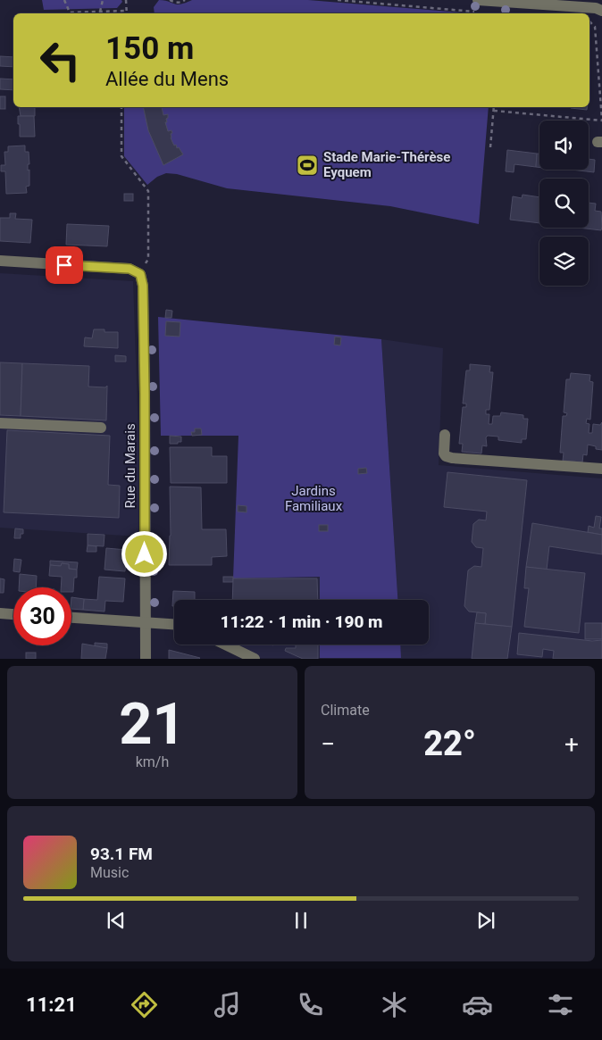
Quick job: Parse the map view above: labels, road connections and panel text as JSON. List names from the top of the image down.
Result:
{
  "streets": {
    "street": ["Rue du Marais"]
  },
  "parks": ["Jardins Familiaux"],
  "places": {
    "sports": ["Stade Marie-Thérèse Eyquem"]
  },
  "page": {
    "turn": ["150 m", "Allée du Mens"],
    "limit": "30",
    "trip": "11:22 · 1 min · 190 m",
    "tile": [
      ["21", "km/h"],
      "Climate"
    ],
    "heat": ["−", "22°", "+"],
    "song": ["93.1 FM", "Music"],
    "tabs": "11:21"
  }
}
